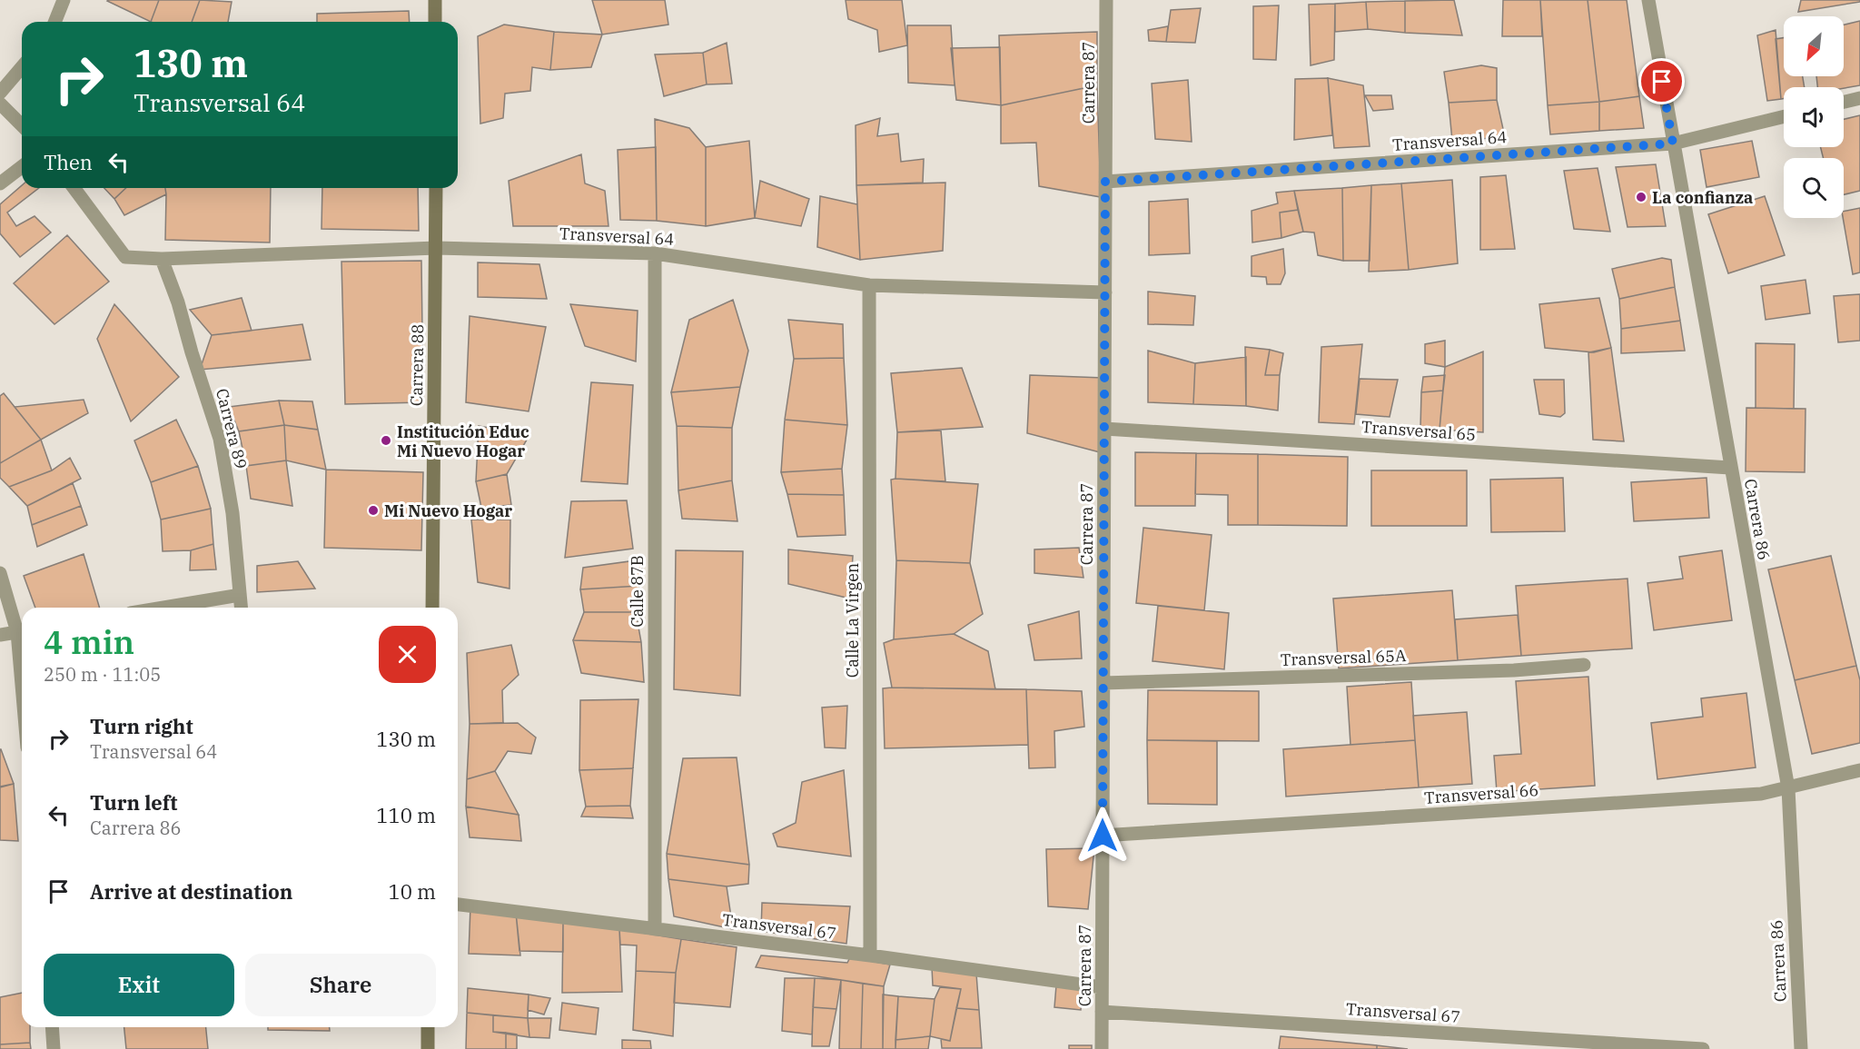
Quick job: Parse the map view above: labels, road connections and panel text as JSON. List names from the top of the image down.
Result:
{
  "streets": {
    "street": [
      "Carrera 87",
      "Transversal 64",
      "Carrera 88",
      "Carrera 89",
      "Transversal 65",
      "Carrera 86",
      "Calle 87B",
      "Calle La Virgen",
      "Transversal 65A",
      "Transversal 66",
      "Transversal 67"
    ]
  },
  "crossings": [
    ["Carrera 87", "Transversal 64"],
    ["Carrera 87", "Transversal 65"],
    ["Carrera 87", "Transversal 65A"],
    ["Carrera 87", "Transversal 66"],
    ["Carrera 87", "Transversal 67"],
    ["Transversal 64", "Carrera 88"],
    ["Transversal 64", "Carrera 89"],
    ["Transversal 64", "Carrera 86"],
    ["Transversal 64", "Calle 87B"],
    ["Transversal 64", "Calle La Virgen"],
    ["Transversal 65", "Carrera 86"],
    ["Carrera 86", "Transversal 66"],
    ["Calle 87B", "Transversal 67"],
    ["Calle La Virgen", "Transversal 67"]
  ],
  "places": ["La confianza", "Institución Educ Mi Nuevo Hogar", "Mi Nuevo Hogar"],
  "north": "bottom left",
  "page": {
    "turn": ["130 m", "Transversal 64"],
    "then": "Then",
    "heading": ["4 min", "250 m · 11:05"],
    "list": [
      {
        "name": "Turn right",
        "note": "Transversal 64",
        "value": "130 m"
      },
      {
        "name": "Turn left",
        "note": "Carrera 86",
        "value": "110 m"
      },
      {
        "name": "Arrive at destination",
        "value": "10 m"
      }
    ],
    "buttons": ["Exit", "Share"]
  }
}
